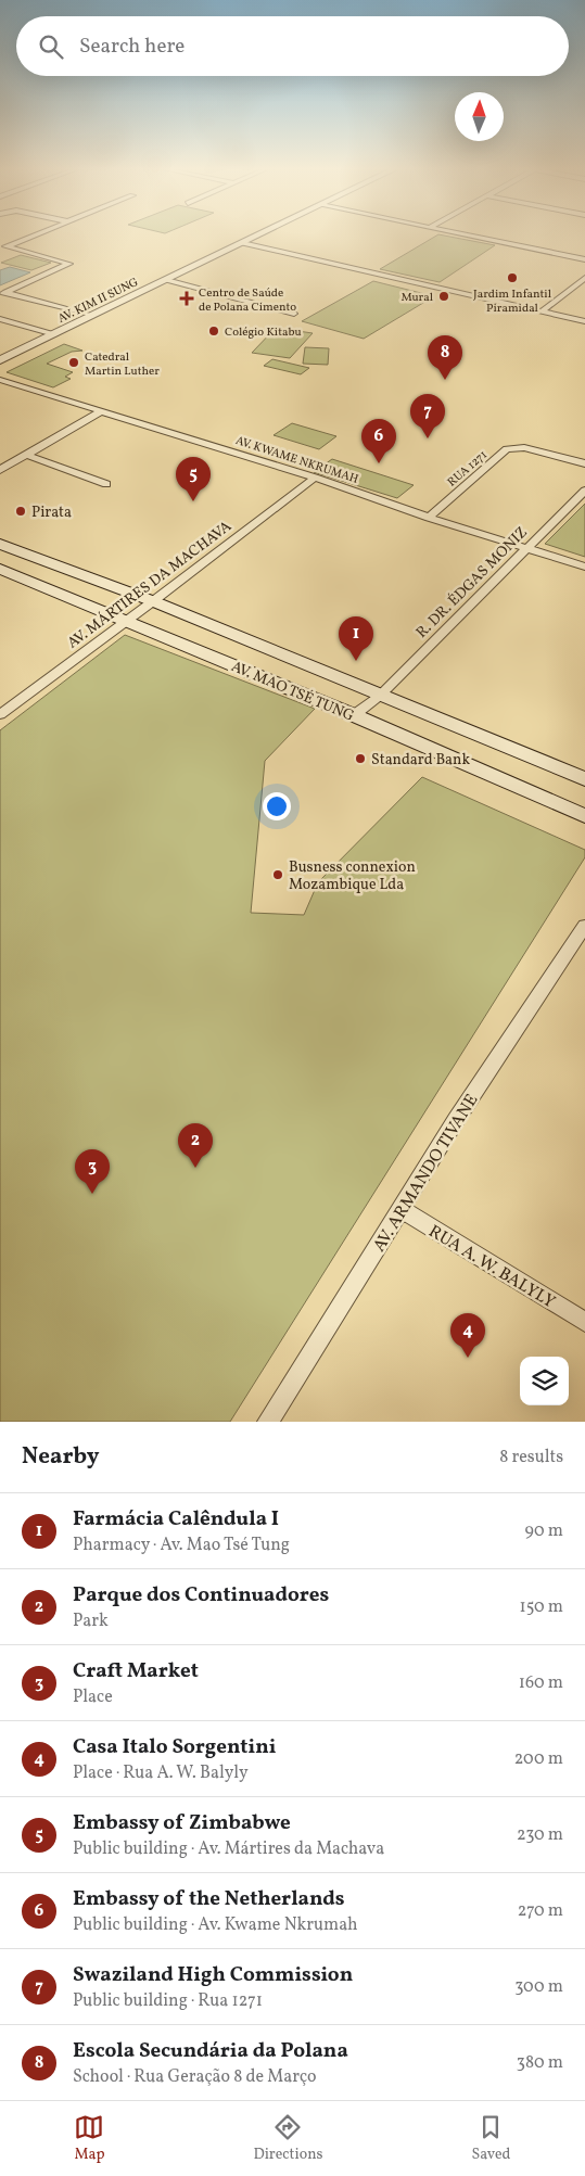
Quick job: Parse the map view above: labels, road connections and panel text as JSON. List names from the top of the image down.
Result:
{
  "streets": {
    "main road": ["AV. MAO TSÉ TUNG"],
    "street": [
      "AV. KIM II SUNG",
      "AV. KWAME NKRUMAH",
      "RUA 1271",
      "R. DR. ÉDGAS MONIZ",
      "AV. MÁRTIRES DA MACHAVA",
      "AV. ARMANDO TIVANE",
      "RUA A. W. BALYLY"
    ]
  },
  "crossings": [
    ["AV. KWAME NKRUMAH", "RUA 1271"],
    ["AV. KWAME NKRUMAH", "R. DR. ÉDGAS MONIZ"],
    ["AV. KWAME NKRUMAH", "AV. MÁRTIRES DA MACHAVA"],
    ["R. DR. ÉDGAS MONIZ", "AV. MAO TSÉ TUNG"],
    ["AV. MÁRTIRES DA MACHAVA", "AV. MAO TSÉ TUNG"],
    ["AV. ARMANDO TIVANE", "RUA A. W. BALYLY"]
  ],
  "places": {
    "other": [
      "Jardim Infantil Piramidal",
      "Mural",
      "Colégio Kitabu",
      "Catedral Martin Luther",
      "Pirata",
      "Standard Bank",
      "Busness connexion Mozambique Lda"
    ],
    "health": ["Centro de Saúde de Polana Cimento"]
  },
  "north": "top",
  "page": {
    "search": "Search here",
    "pins": [
      "8",
      "7",
      "6",
      "5",
      "1",
      "2",
      "3",
      "4"
    ],
    "heading": ["Nearby", "8 results"],
    "list": [
      {
        "mark": "1",
        "name": "Farmácia Calêndula I",
        "note": "Pharmacy · Av. Mao Tsé Tung",
        "value": "90 m"
      },
      {
        "mark": "2",
        "name": "Parque dos Continuadores",
        "note": "Park",
        "value": "150 m"
      },
      {
        "mark": "3",
        "name": "Craft Market",
        "note": "Place",
        "value": "160 m"
      },
      {
        "mark": "4",
        "name": "Casa Italo Sorgentini",
        "note": "Place · Rua A. W. Balyly",
        "value": "200 m"
      },
      {
        "mark": "5",
        "name": "Embassy of Zimbabwe",
        "note": "Public building · Av. Mártires da Machava",
        "value": "230 m"
      },
      {
        "mark": "6",
        "name": "Embassy of the Netherlands",
        "note": "Public building · Av. Kwame Nkrumah",
        "value": "270 m"
      },
      {
        "mark": "7",
        "name": "Swaziland High Commission",
        "note": "Public building · Rua 1271",
        "value": "300 m"
      },
      {
        "mark": "8",
        "name": "Escola Secundária da Polana",
        "note": "School · Rua Geração 8 de Março",
        "value": "380 m"
      }
    ],
    "nav": ["Map", "Directions", "Saved"]
  }
}
